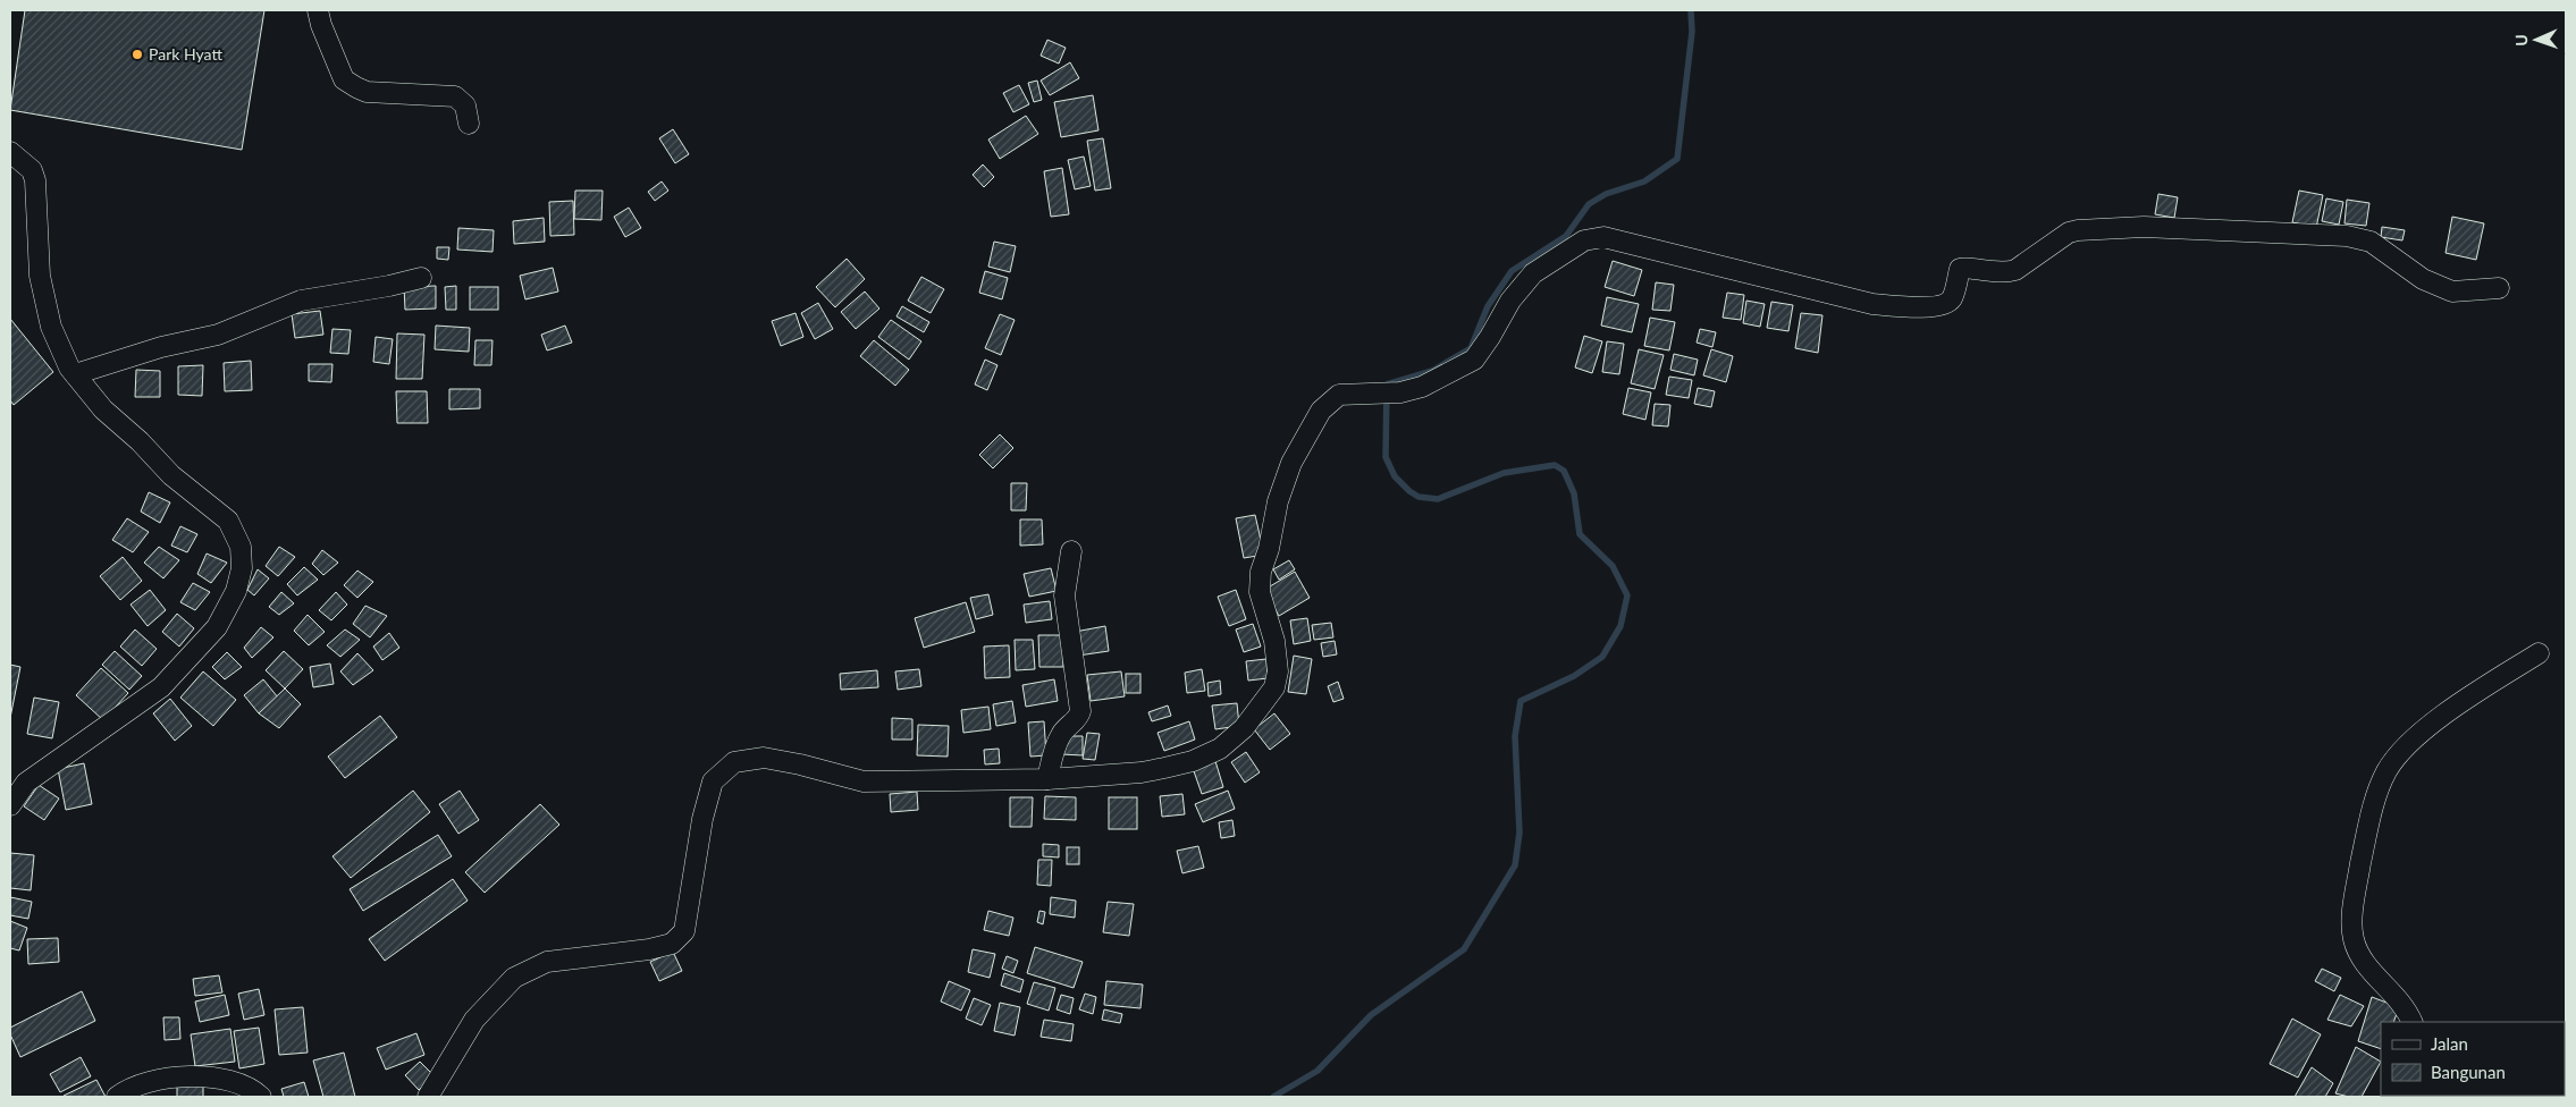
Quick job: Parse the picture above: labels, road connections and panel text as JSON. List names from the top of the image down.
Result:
{
  "places": ["Park Hyatt"],
  "legend": ["Jalan", "Bangunan"],
  "north": "left"
}
